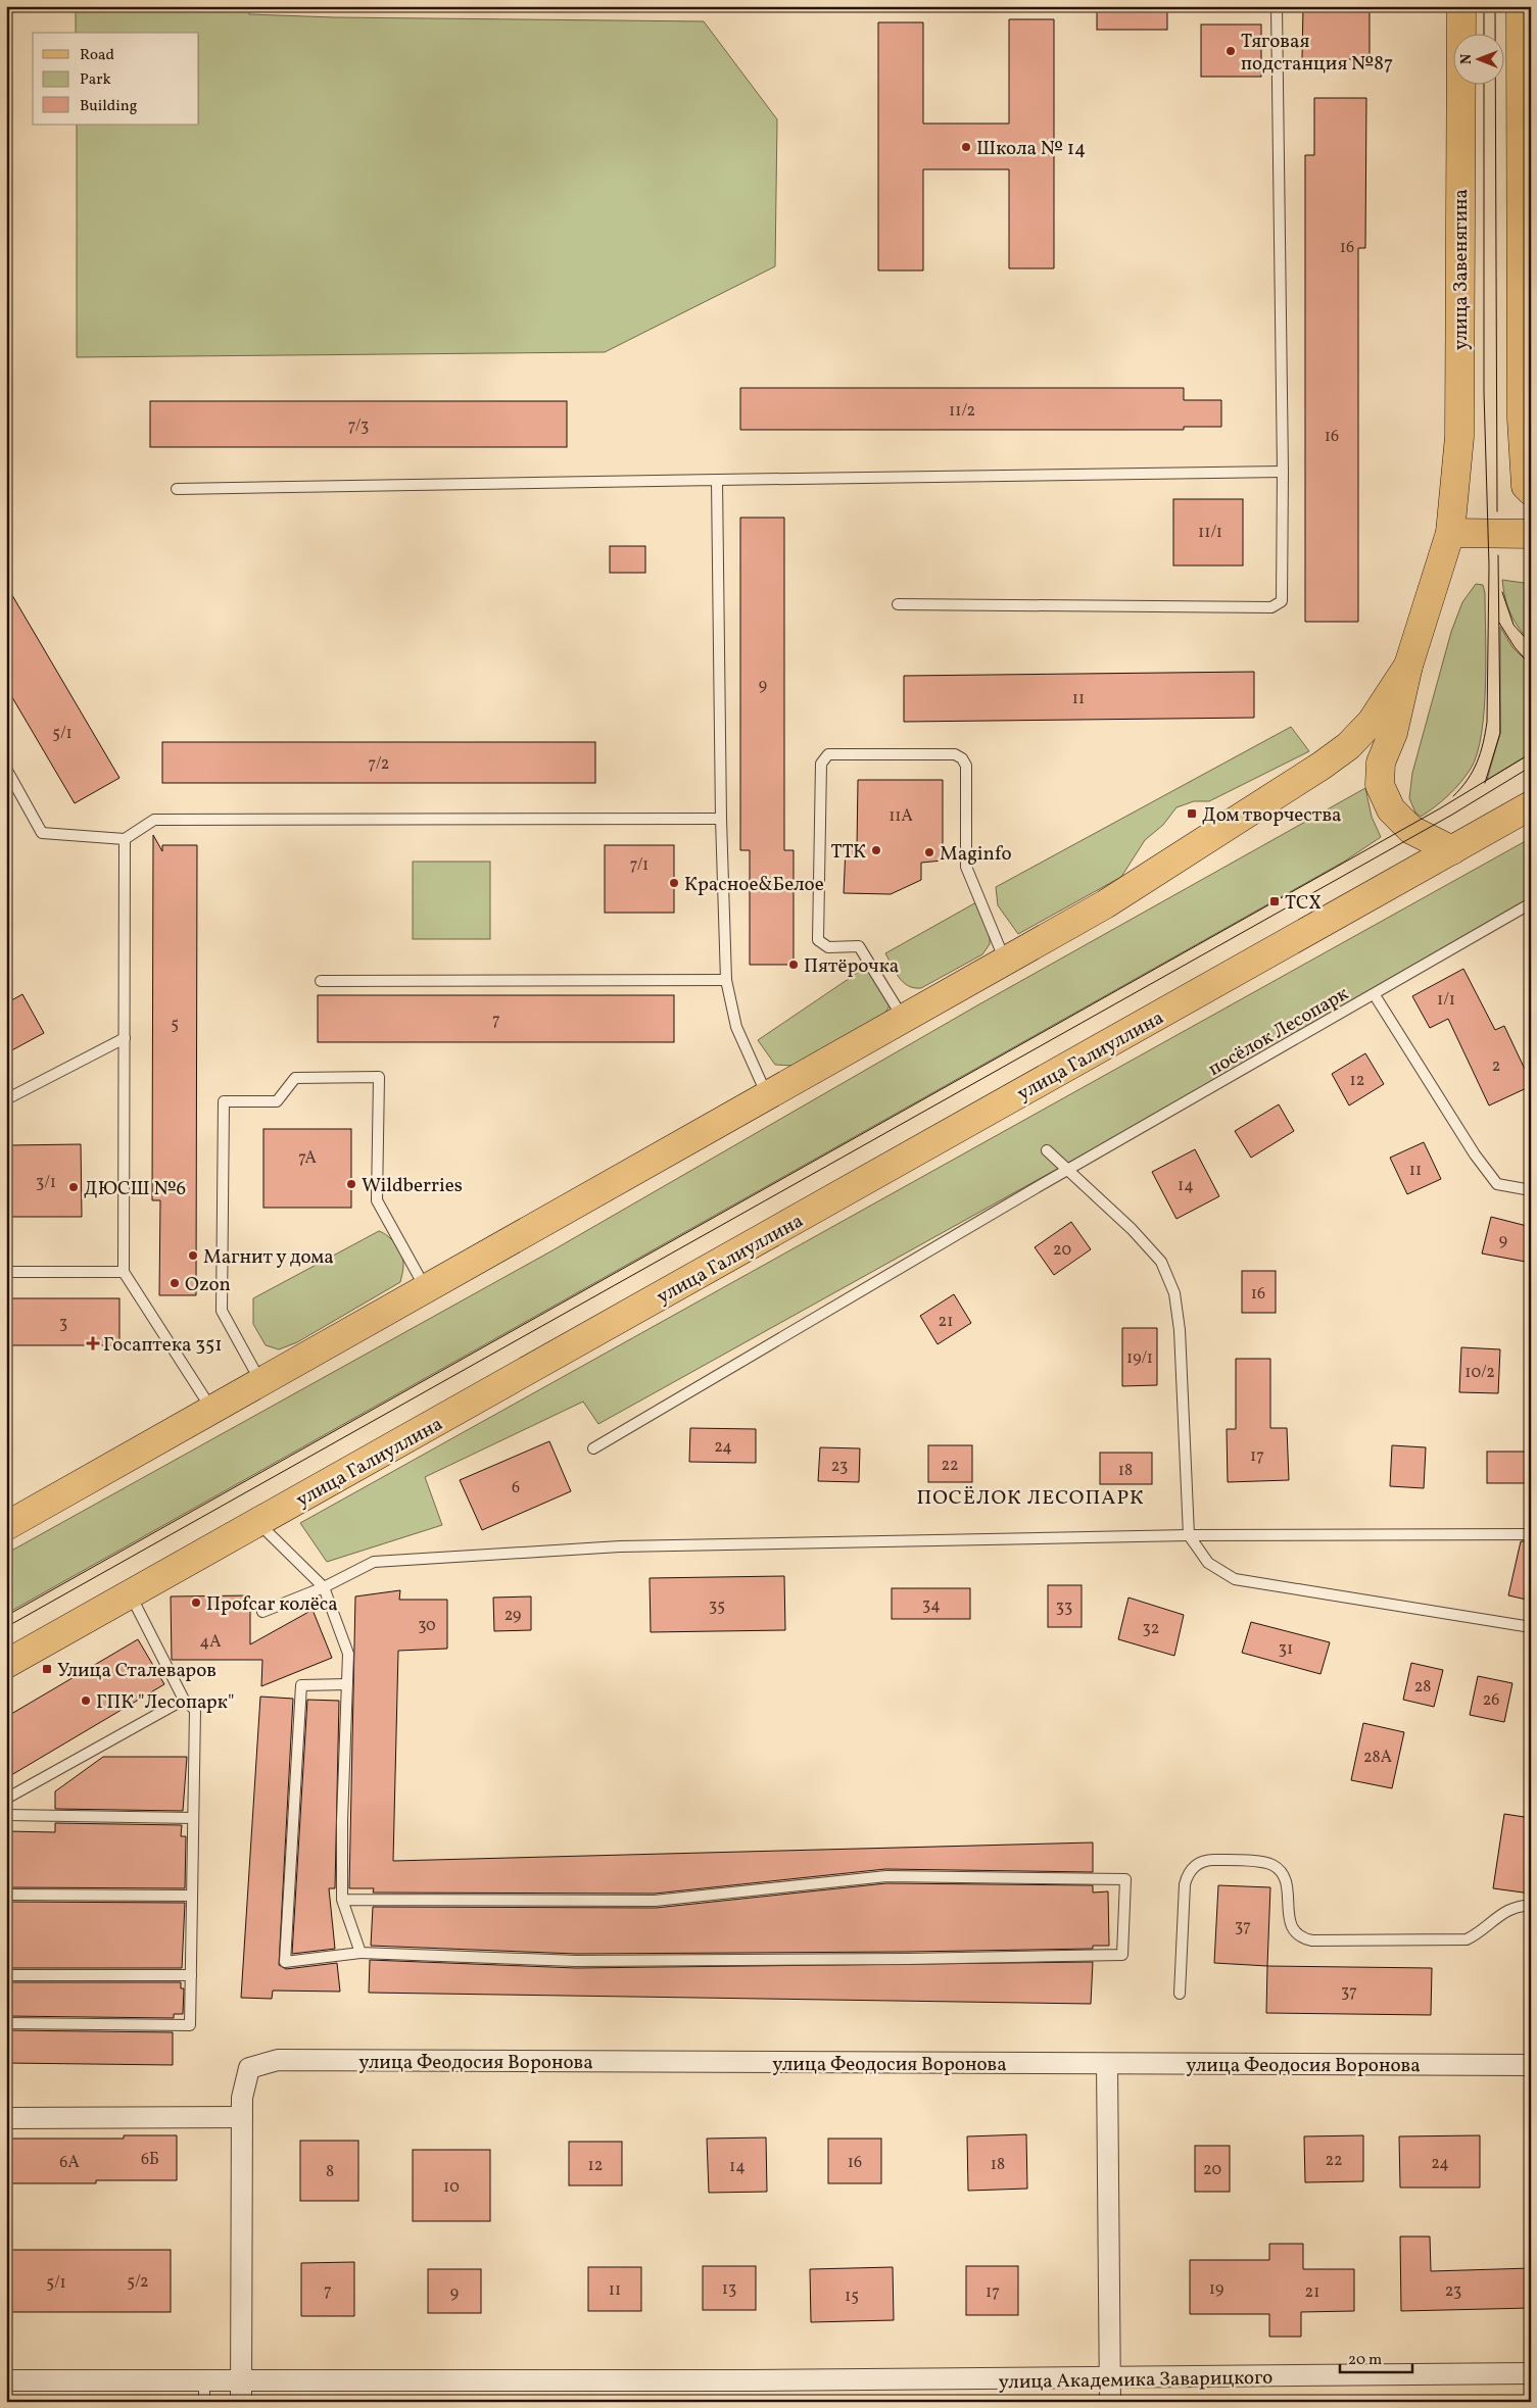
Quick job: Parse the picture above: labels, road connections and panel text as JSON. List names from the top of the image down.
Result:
{
  "streets": {
    "main road": ["улица Завенягина", "улица Галиуллина"],
    "street": ["улица Феодосия Воронова", "улица Академика Заварицкого"],
    "lane": ["посёлок Лесопарк"]
  },
  "districts": ["ПОСЁЛОК ЛЕСОПАРК"],
  "places": {
    "other": [
      "Тяговая подстанция №87",
      "Школа № 14",
      "ТТК",
      "Maginfo",
      "Красное&Белое",
      "Пятёрочка",
      "Wildberries",
      "ДЮСШ №6",
      "Магнит у дома",
      "Ozon",
      "Проfcar колёса",
      "ГПК \"Лесопарк\""
    ],
    "transit": ["Дом творчества", "ТСХ", "Улица Сталеваров"],
    "health": ["Госаптека 351"]
  },
  "house_numbers": [
    "16",
    "11/2",
    "7/3",
    "16",
    "11/1",
    "9",
    "11",
    "5/1",
    "7/2",
    "11А",
    "7/1",
    "1/1",
    "7",
    "5",
    "2",
    "12",
    "7А",
    "11",
    "3/1",
    "14",
    "9",
    "20",
    "16",
    "21",
    "3",
    "19/1",
    "10/2",
    "24",
    "17",
    "22",
    "23",
    "18",
    "6",
    "34",
    "35",
    "33",
    "29",
    "30",
    "32",
    "4А",
    "31",
    "28",
    "26",
    "28А",
    "37",
    "37",
    "6Б",
    "22",
    "6А",
    "16",
    "24",
    "18",
    "12",
    "14",
    "20",
    "8",
    "10",
    "5/2",
    "5/1",
    "13",
    "19",
    "11",
    "7",
    "23",
    "17",
    "21",
    "9",
    "15"
  ],
  "legend": ["Road", "Park", "Building"],
  "scale_bar": "20 m",
  "north": "left"
}
